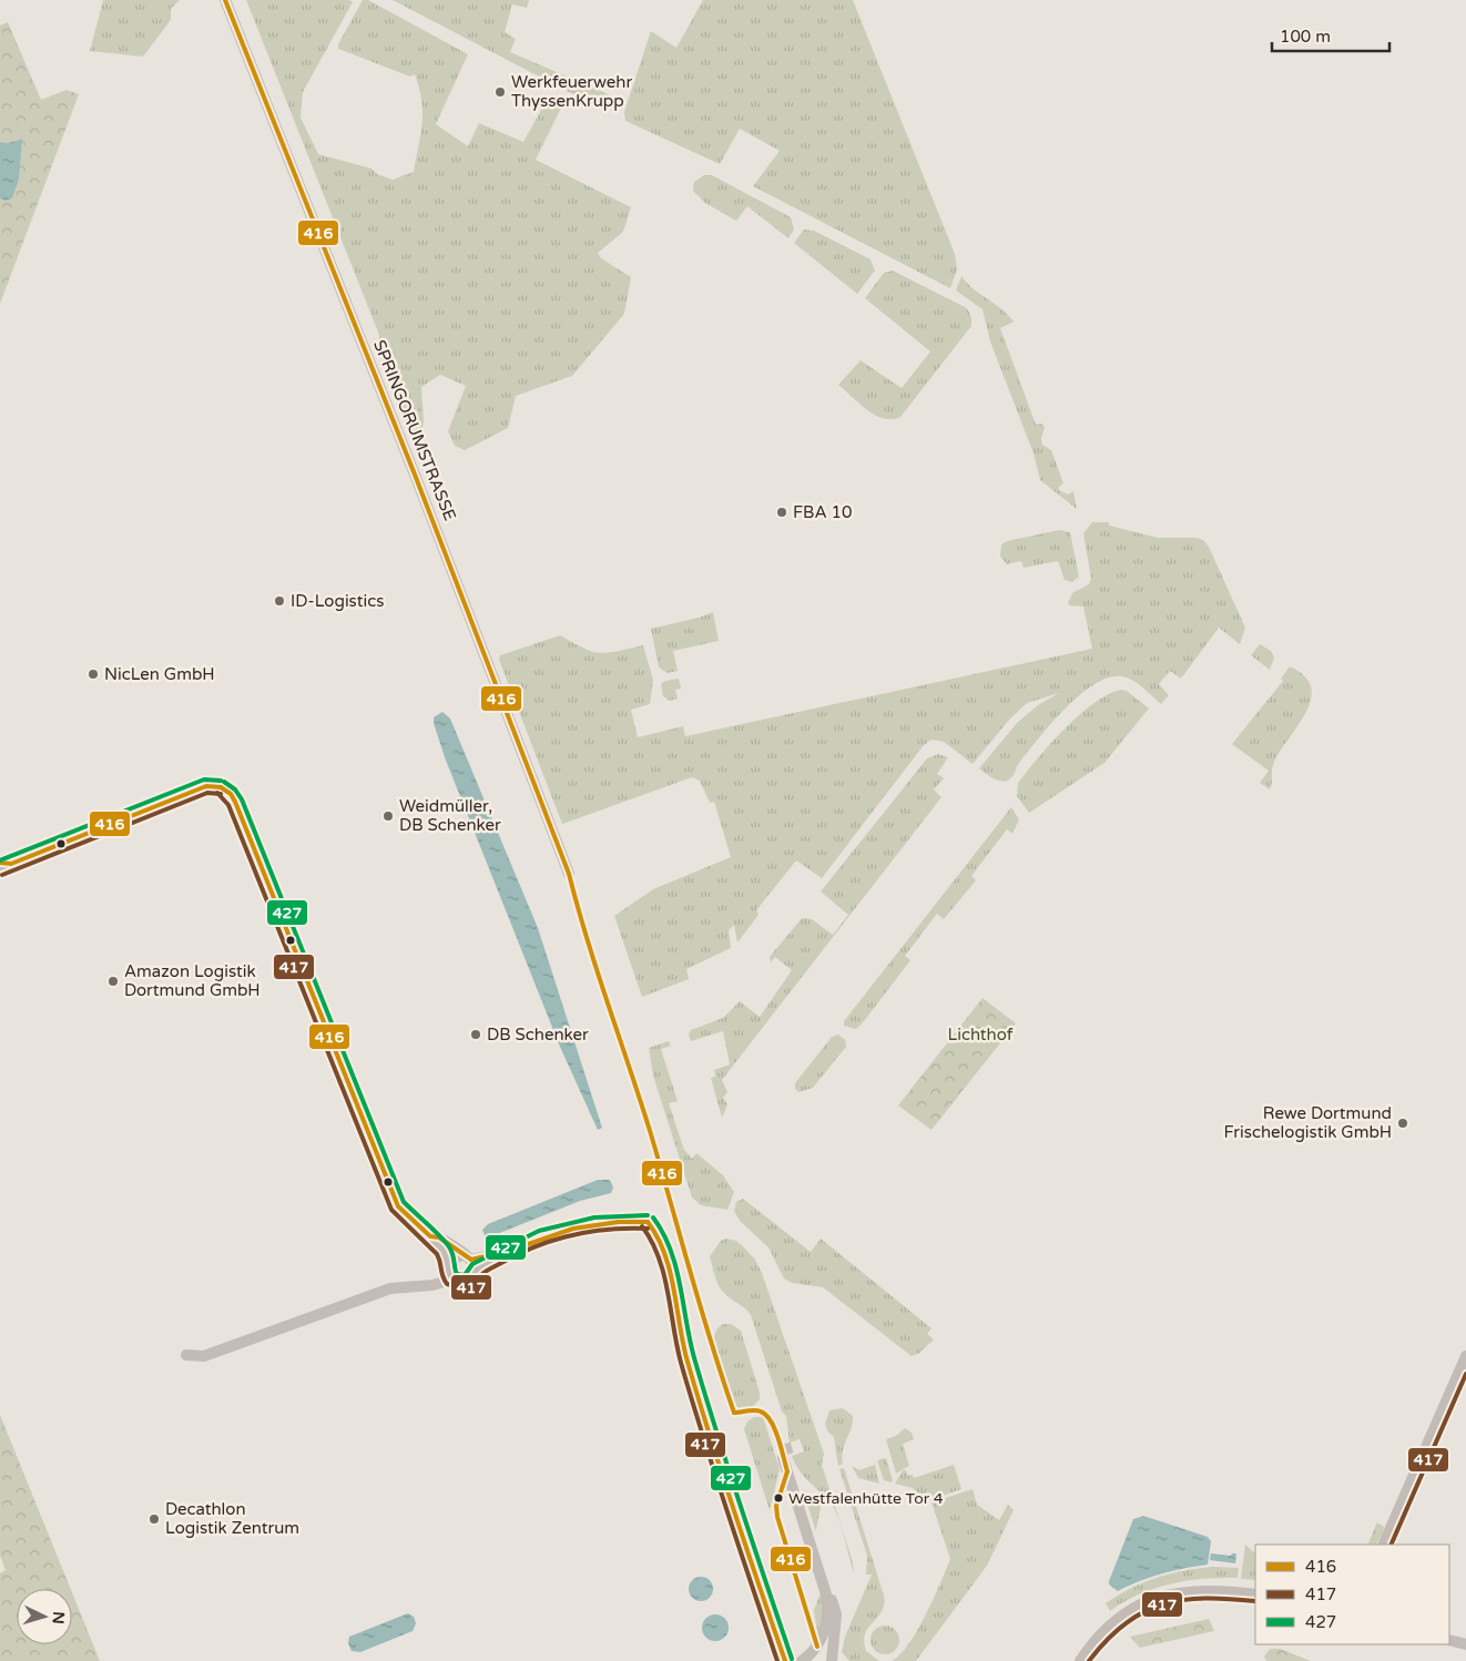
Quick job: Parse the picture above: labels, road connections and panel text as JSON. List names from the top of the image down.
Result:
{
  "streets": {
    "street": ["SPRINGORUMSTRASSE"]
  },
  "parks": ["Lichthof"],
  "places": [
    "Werkfeuerwehr ThyssenKrupp",
    "FBA 10",
    "ID-Logistics",
    "NicLen GmbH",
    "Weidmüller, DB Schenker",
    "Amazon Logistik Dortmund GmbH",
    "DB Schenker",
    "Rewe Dortmund Frischelogistik GmbH",
    "Westfalenhütte Tor 4",
    "Decathlon Logistik Zentrum"
  ],
  "lines": ["transit line 416", "transit line 427", "transit line 417"],
  "legend": ["416", "417", "427"],
  "scale_bar": "100 m",
  "north": "right"
}
